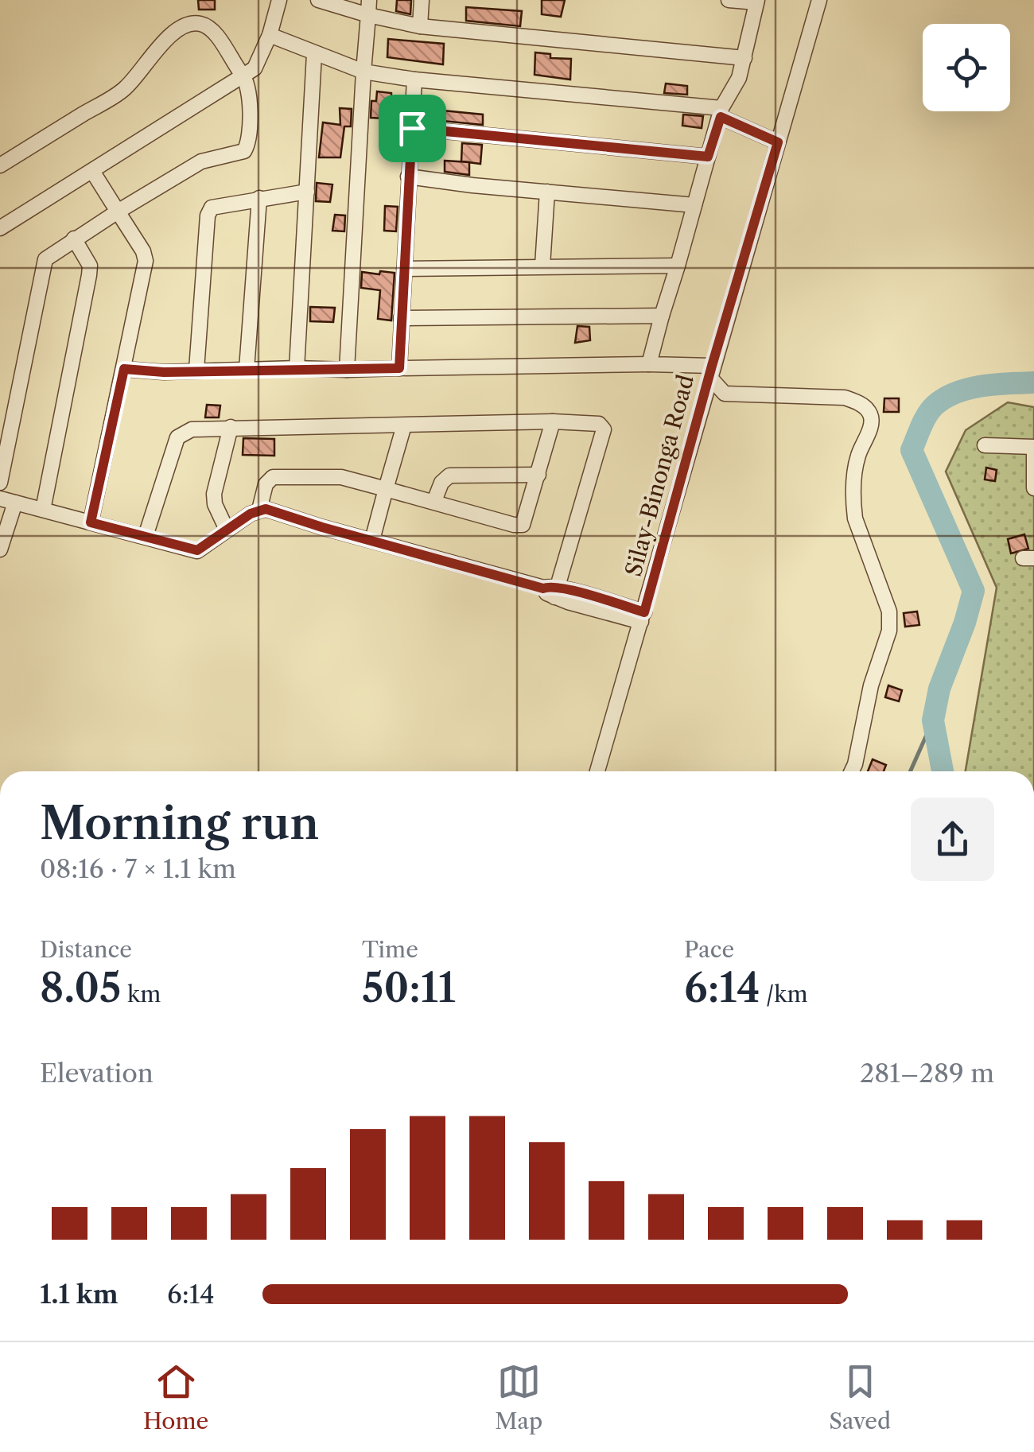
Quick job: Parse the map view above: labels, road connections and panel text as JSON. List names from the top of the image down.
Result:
{
  "streets": {
    "street": ["Silay-Binonga Road"]
  },
  "page": {
    "heading": ["Morning run", "08:16 · 7 × 1.1 km"],
    "stats": [
      ["Distance", "8.05 km"],
      ["Time", "50:11"],
      ["Pace", "6:14 /km"]
    ],
    "chart": ["Elevation", "281–289 m"],
    "list": [
      {
        "name": "1.1 km",
        "note": "6:14"
      }
    ],
    "tabs": ["Home", "Map", "Saved"]
  }
}
